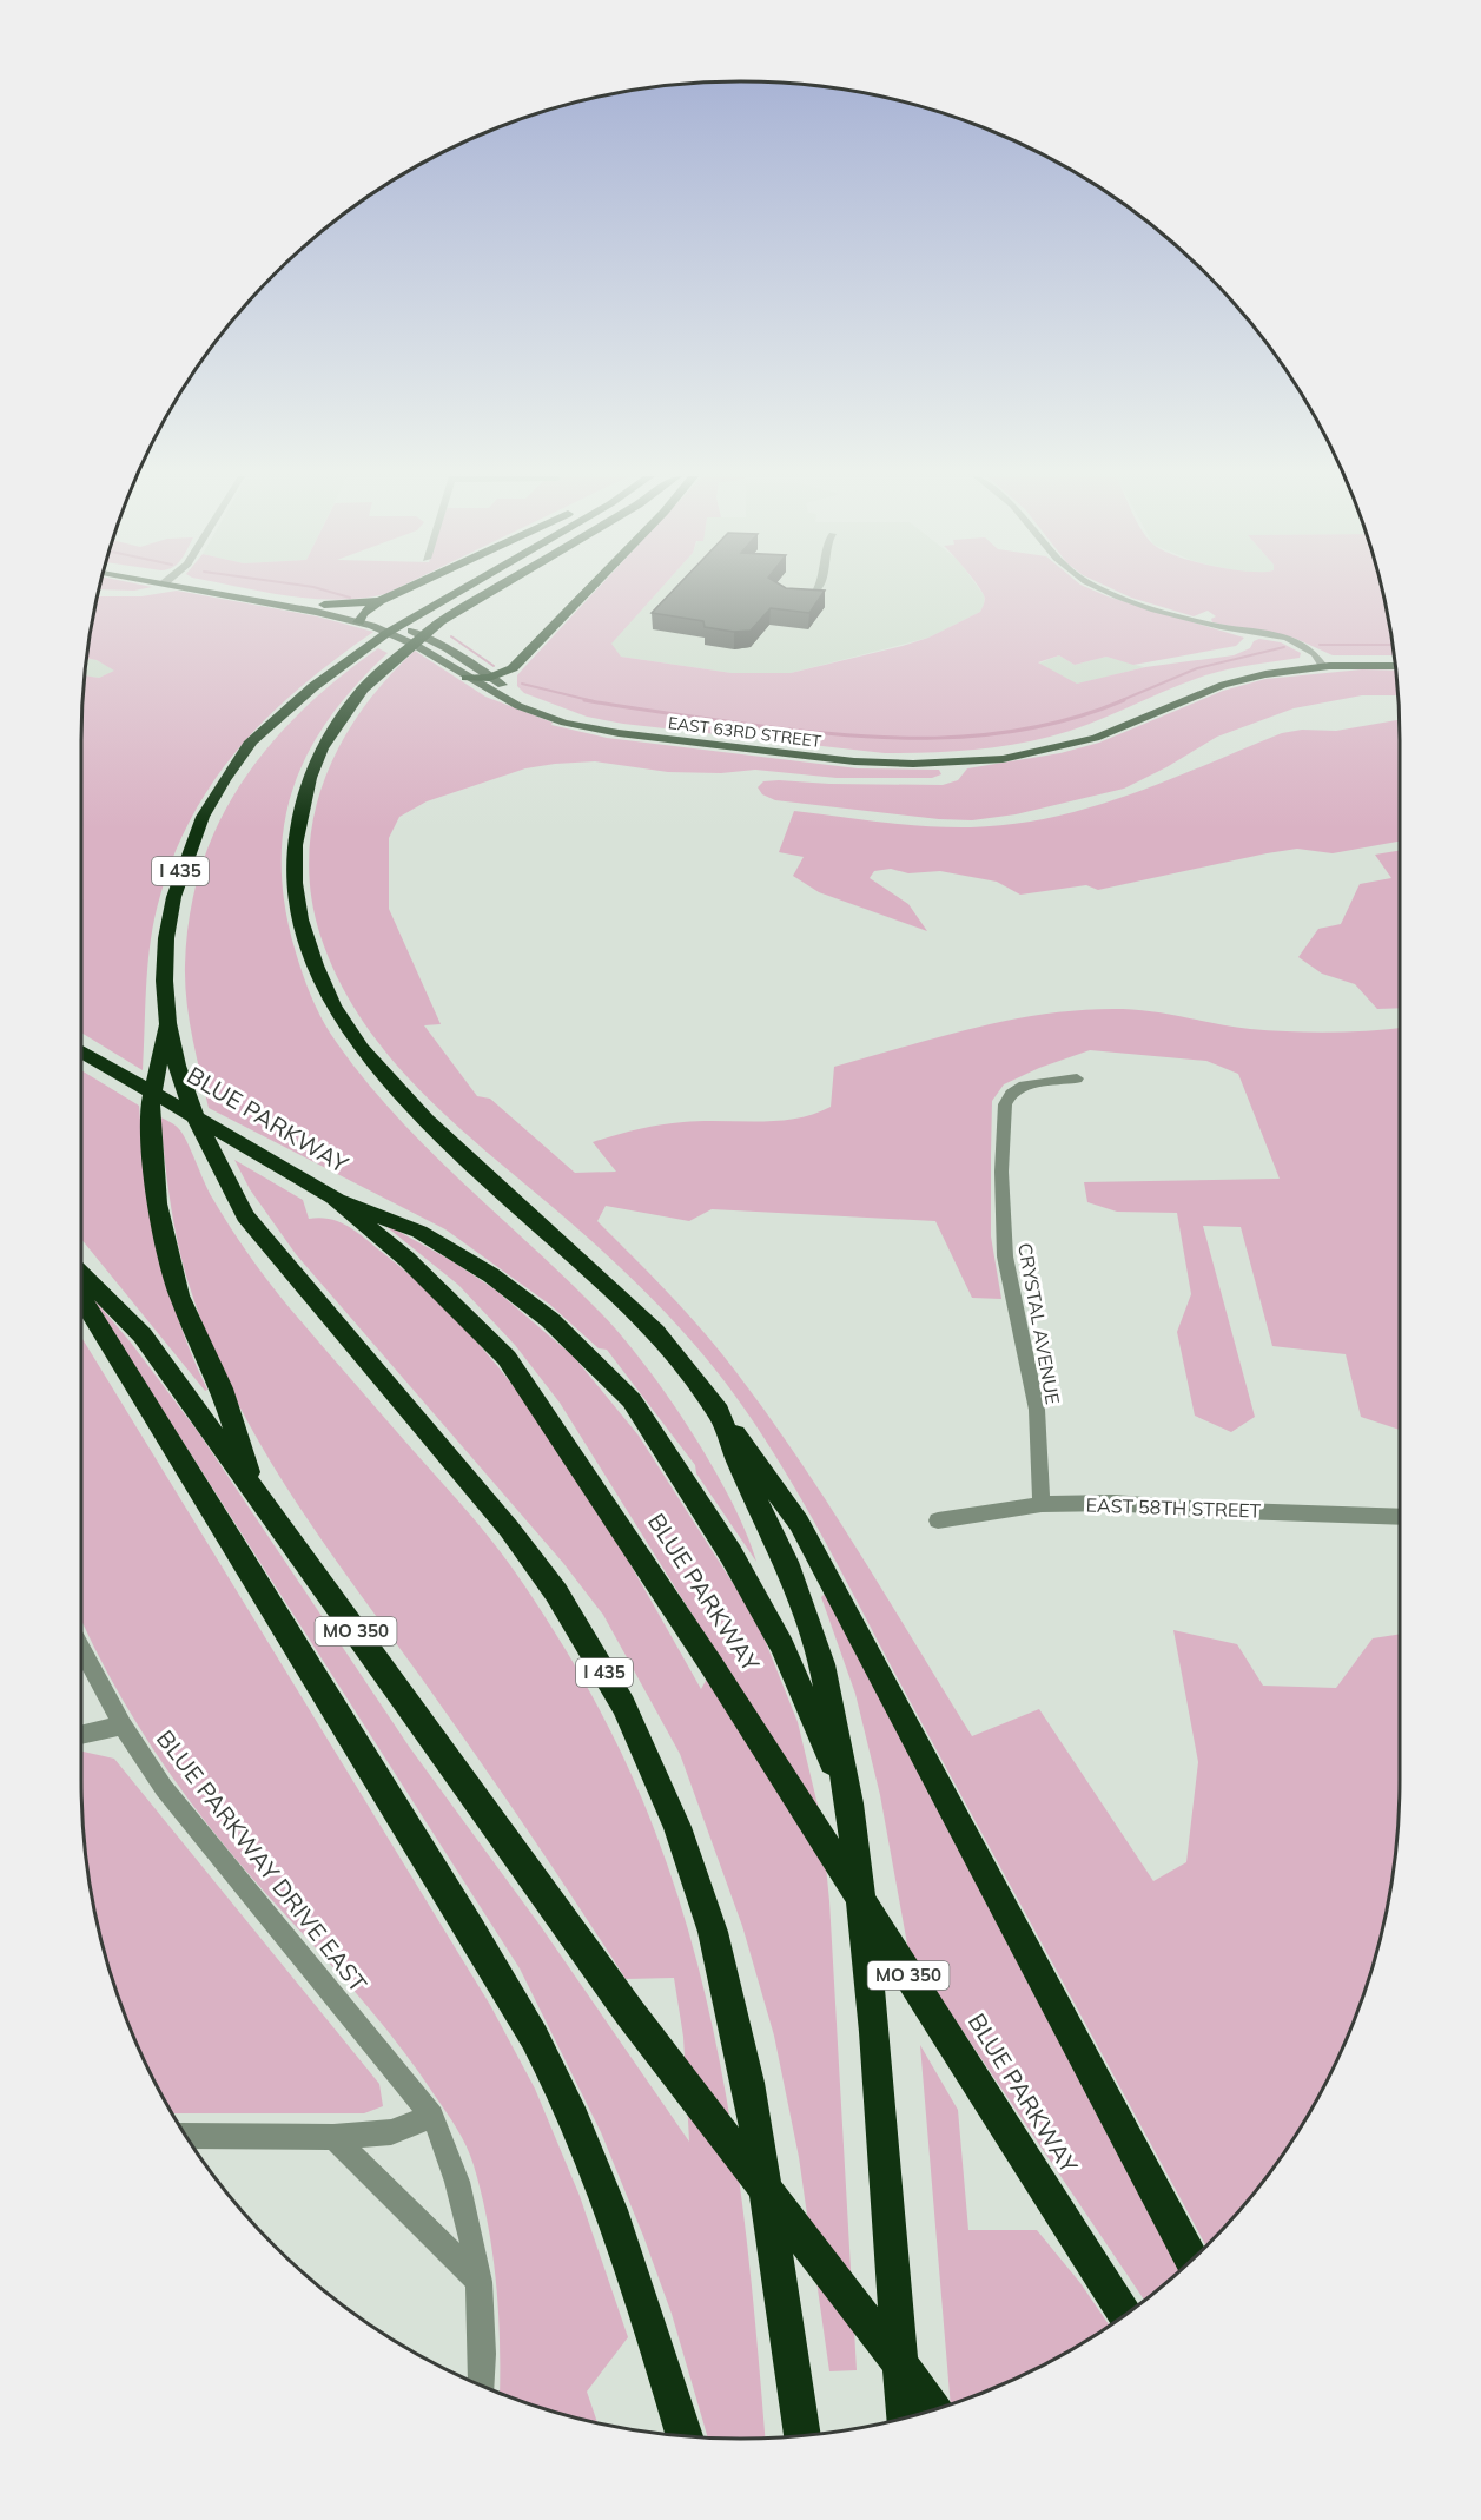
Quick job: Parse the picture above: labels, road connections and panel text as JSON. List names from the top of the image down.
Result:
{
  "streets": {
    "highway": ["I 435", "BLUE PARKWAY", "MO 350"],
    "main road": ["EAST 63RD STREET"],
    "street": ["CRYSTAL AVENUE", "EAST 58TH STREET", "BLUE PARKWAY DRIVE EAST"]
  },
  "crossings": [
    ["CRYSTAL AVENUE", "EAST 58TH STREET"]
  ]
}
